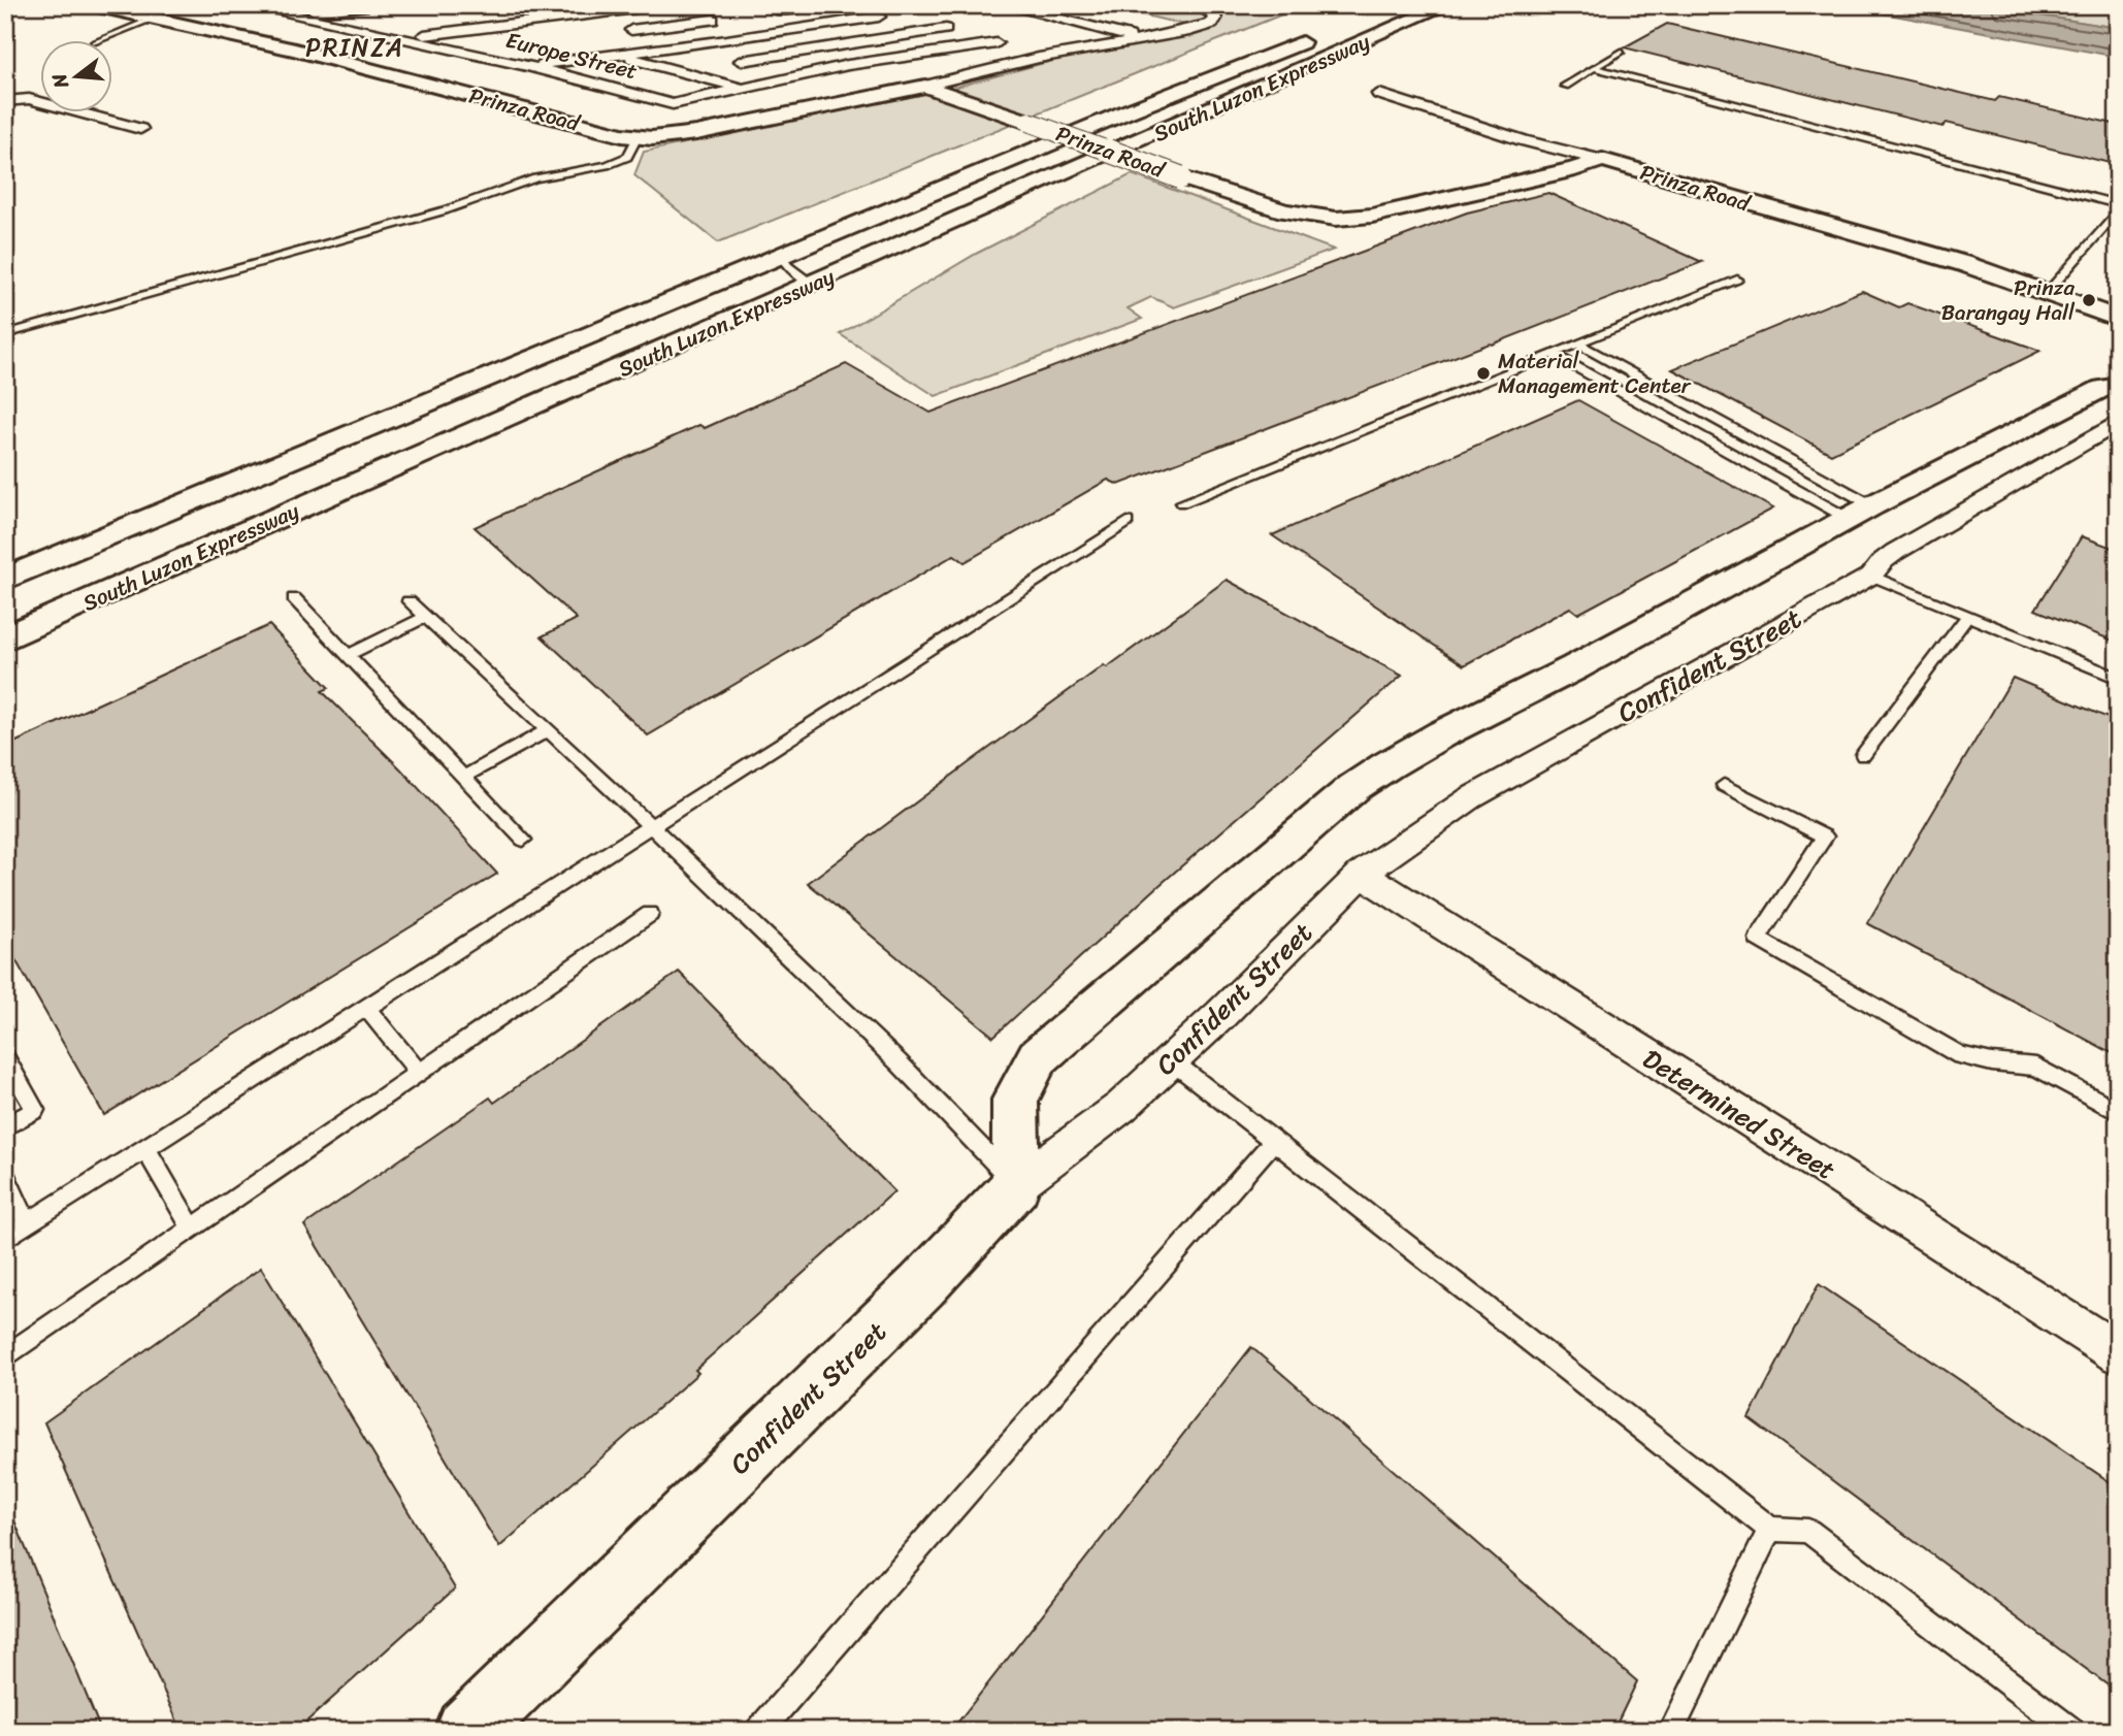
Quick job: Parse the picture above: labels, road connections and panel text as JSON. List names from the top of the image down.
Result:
{
  "streets": {
    "main road": ["South Luzon Expressway", "Prinza Road", "Confident Street"],
    "street": ["Europe Street", "Determined Street"]
  },
  "crossings": [
    ["Europe Street", "Prinza Road"],
    ["Confident Street", "Determined Street"]
  ],
  "districts": ["PRINZA"],
  "places": ["Prinza Barangay Hall", "Material Management Center"],
  "north": "left"
}
